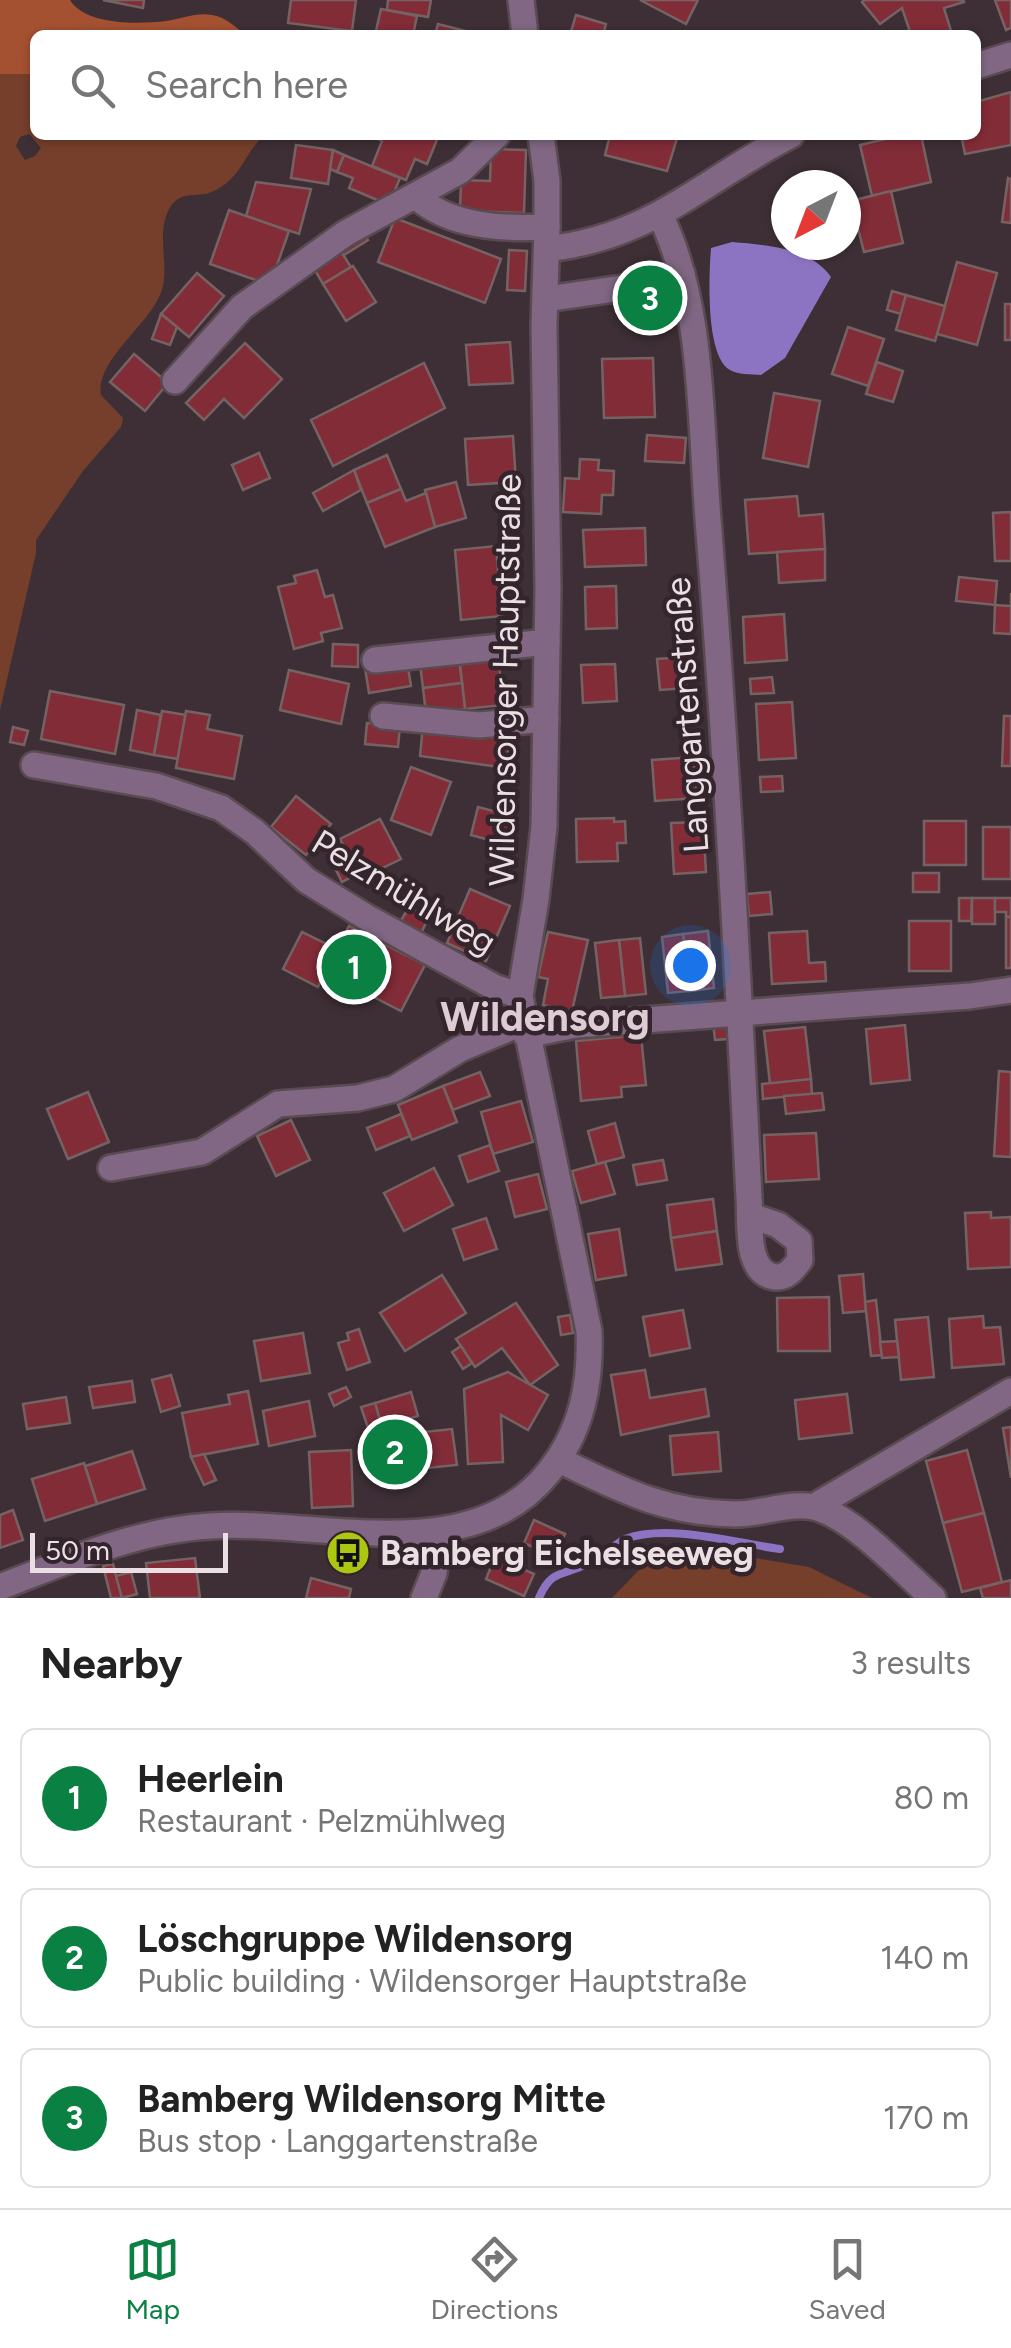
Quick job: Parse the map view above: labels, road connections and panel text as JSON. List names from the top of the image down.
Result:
{
  "streets": {
    "street": ["Wildensorger Hauptstraße", "Langgartenstraße", "Pelzmühlweg"]
  },
  "crossings": [
    ["Wildensorger Hauptstraße", "Pelzmühlweg"]
  ],
  "districts": ["Wildensorg"],
  "places": {
    "bus stop": ["Bamberg Eichelseeweg"]
  },
  "scale_bar": "50 m",
  "north": "bottom left",
  "page": {
    "search": "Search here",
    "pins": ["3", "1", "2"],
    "scale": "50 m",
    "heading": ["Nearby", "3 results"],
    "list": [
      {
        "mark": "1",
        "name": "Heerlein",
        "note": "Restaurant · Pelzmühlweg",
        "value": "80 m"
      },
      {
        "mark": "2",
        "name": "Löschgruppe Wildensorg",
        "note": "Public building · Wildensorger Hauptstraße",
        "value": "140 m"
      },
      {
        "mark": "3",
        "name": "Bamberg Wildensorg Mitte",
        "note": "Bus stop · Langgartenstraße",
        "value": "170 m"
      }
    ],
    "nav": ["Map", "Directions", "Saved"]
  }
}
